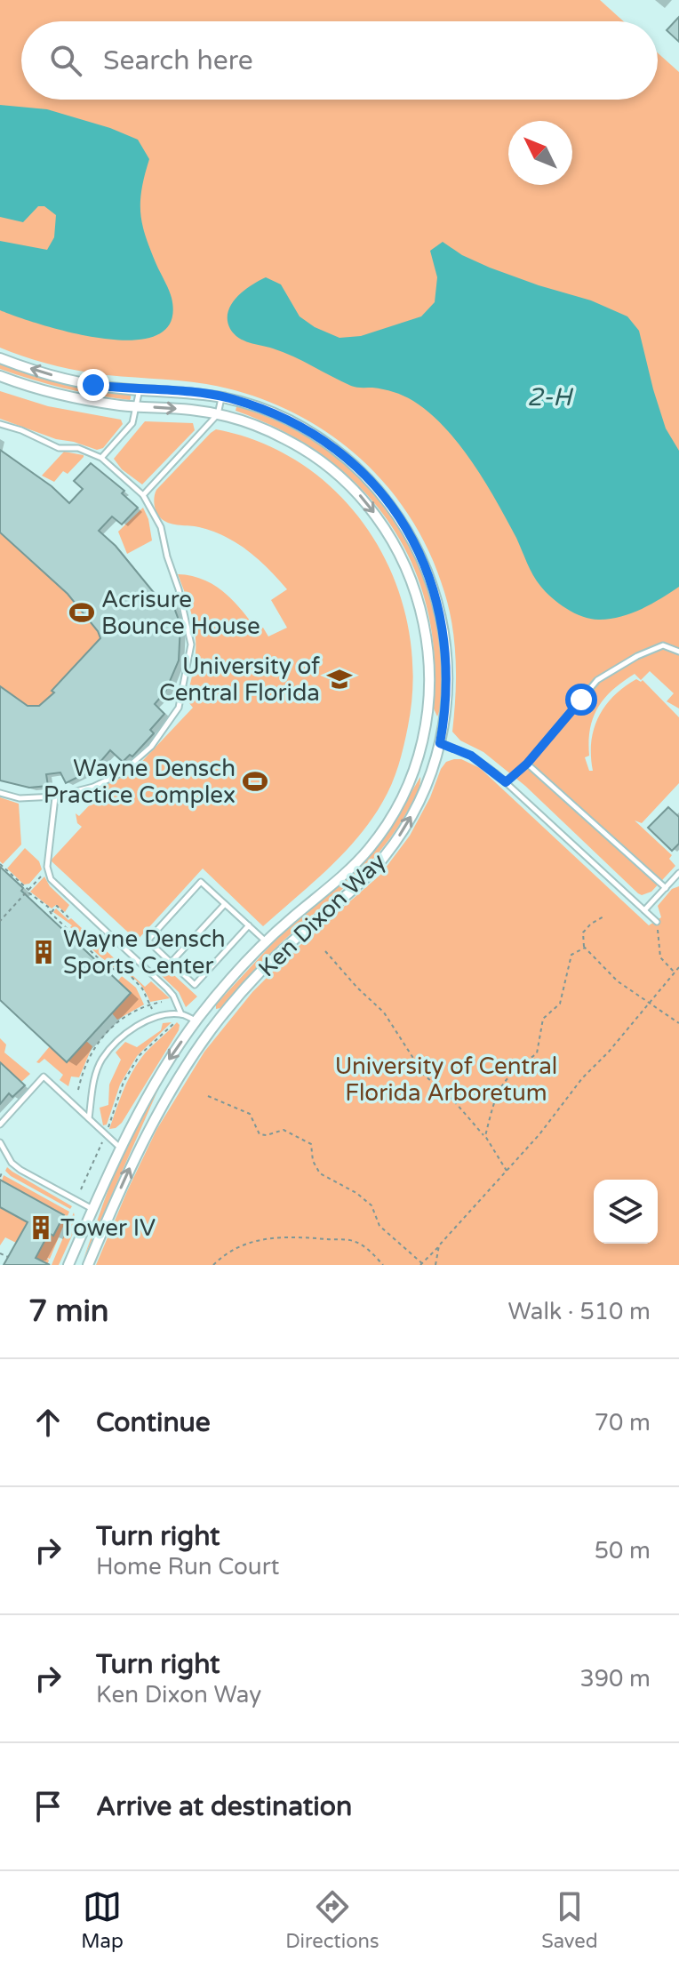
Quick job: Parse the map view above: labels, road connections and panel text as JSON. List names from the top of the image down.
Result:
{
  "streets": {
    "street": ["Ken Dixon Way"]
  },
  "water": ["2-H"],
  "parks": ["University of Central Florida Arboretum"],
  "places": {
    "sports": ["Acrisure Bounce House", "Wayne Densch Practice Complex"],
    "school or university": ["University of Central Florida"],
    "building": ["Wayne Densch Sports Center", "Tower IV"]
  },
  "north": "top left",
  "page": {
    "search": "Search here",
    "heading": ["7 min", "Walk · 510 m"],
    "list": [
      ["Continue", "70 m"],
      ["Turn right", "Home Run Court", "50 m"],
      ["Turn right", "Ken Dixon Way", "390 m"],
      "Arrive at destination"
    ],
    "nav": ["Map", "Directions", "Saved"]
  }
}
